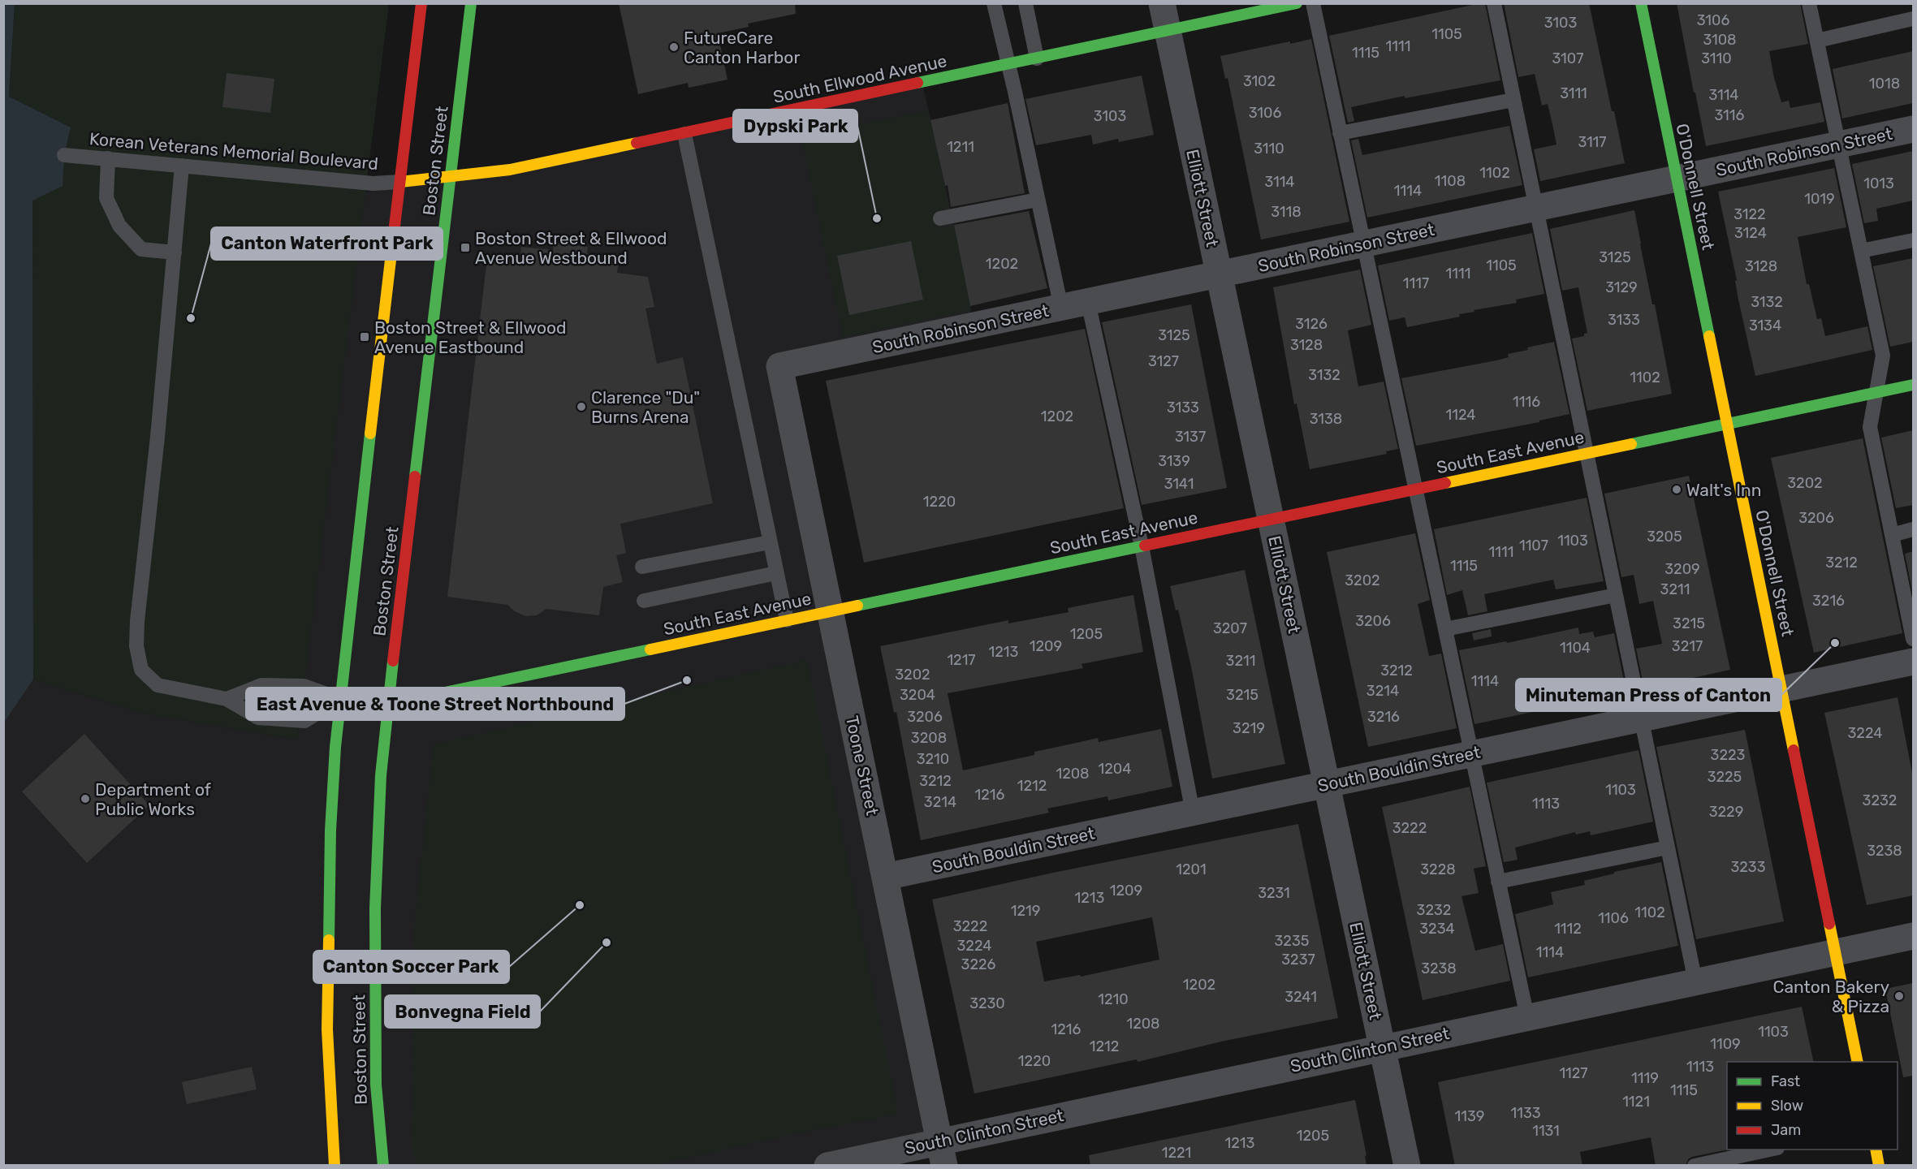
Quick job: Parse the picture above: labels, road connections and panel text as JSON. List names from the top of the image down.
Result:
{
  "streets": {
    "street": [
      "South Ellwood Avenue",
      "South Robinson Street",
      "Boston Street",
      "O'Donnell Street",
      "Elliott Street",
      "South East Avenue",
      "Toone Street",
      "South Bouldin Street",
      "South Clinton Street"
    ],
    "lane": ["Korean Veterans Memorial Boulevard"]
  },
  "crossings": [
    ["South Ellwood Avenue", "Korean Veterans Memorial Boulevard"],
    ["South Ellwood Avenue", "Boston Street"],
    ["South Ellwood Avenue", "Elliott Street"],
    ["Korean Veterans Memorial Boulevard", "Boston Street"],
    ["South Robinson Street", "O'Donnell Street"],
    ["South Robinson Street", "Elliott Street"],
    ["South Robinson Street", "Toone Street"],
    ["Boston Street", "South East Avenue"],
    ["O'Donnell Street", "South East Avenue"],
    ["O'Donnell Street", "South Bouldin Street"],
    ["O'Donnell Street", "South Clinton Street"],
    ["Elliott Street", "South East Avenue"],
    ["Elliott Street", "South Bouldin Street"],
    ["Elliott Street", "South Clinton Street"],
    ["South East Avenue", "Toone Street"],
    ["Toone Street", "South Bouldin Street"],
    ["Toone Street", "South Clinton Street"]
  ],
  "places": {
    "other": [
      "FutureCare Canton Harbor",
      "Dypski Park",
      "Canton Waterfront Park",
      "Clarence \"Du\" Burns Arena",
      "Walt's Inn",
      "Minuteman Press of Canton",
      "East Avenue & Toone Street Northbound",
      "Department of Public Works",
      "Canton Soccer Park",
      "Bonvegna Field",
      "Canton Bakery & Pizza"
    ],
    "transit": ["Boston Street & Ellwood Avenue Westbound", "Boston Street & Ellwood Avenue Eastbound"]
  },
  "house_numbers": [
    "3106",
    "3103",
    "1105",
    "3108",
    "1111",
    "1115",
    "3107",
    "3110",
    "3102",
    "1018",
    "3111",
    "3114",
    "3106",
    "3116",
    "3103",
    "3117",
    "1211",
    "3110",
    "1102",
    "1108",
    "3114",
    "1013",
    "1114",
    "1019",
    "3118",
    "3122",
    "3124",
    "3125",
    "1202",
    "1105",
    "3128",
    "1111",
    "1117",
    "3129",
    "3132",
    "3133",
    "3126",
    "3134",
    "3125",
    "3128",
    "3127",
    "3132",
    "1102",
    "1116",
    "3133",
    "1124",
    "1202",
    "3138",
    "3137",
    "3139",
    "3202",
    "3141",
    "1220",
    "3206",
    "3205",
    "1103",
    "1107",
    "1111",
    "3212",
    "1115",
    "3209",
    "3202",
    "3211",
    "3216",
    "3206",
    "3215",
    "3207",
    "1205",
    "1209",
    "3217",
    "1104",
    "1213",
    "1217",
    "3211",
    "3212",
    "3202",
    "1114",
    "3214",
    "3204",
    "3215",
    "3206",
    "3216",
    "3219",
    "3224",
    "3208",
    "3223",
    "3210",
    "1204",
    "1208",
    "3225",
    "3212",
    "1212",
    "1103",
    "1216",
    "3232",
    "3214",
    "1113",
    "3229",
    "3222",
    "3238",
    "3233",
    "1201",
    "3228",
    "1209",
    "3231",
    "1213",
    "3232",
    "1219",
    "1102",
    "1106",
    "3222",
    "3234",
    "1112",
    "3235",
    "3224",
    "1114",
    "3237",
    "3226",
    "3238",
    "1202",
    "3241",
    "1210",
    "3230",
    "1208",
    "1216",
    "1103",
    "1109",
    "1212",
    "1220",
    "1113",
    "1127",
    "1119",
    "1115",
    "1121",
    "1133",
    "1139",
    "1131",
    "1205",
    "1213",
    "1221"
  ],
  "legend": ["Fast", "Slow", "Jam"]
}
